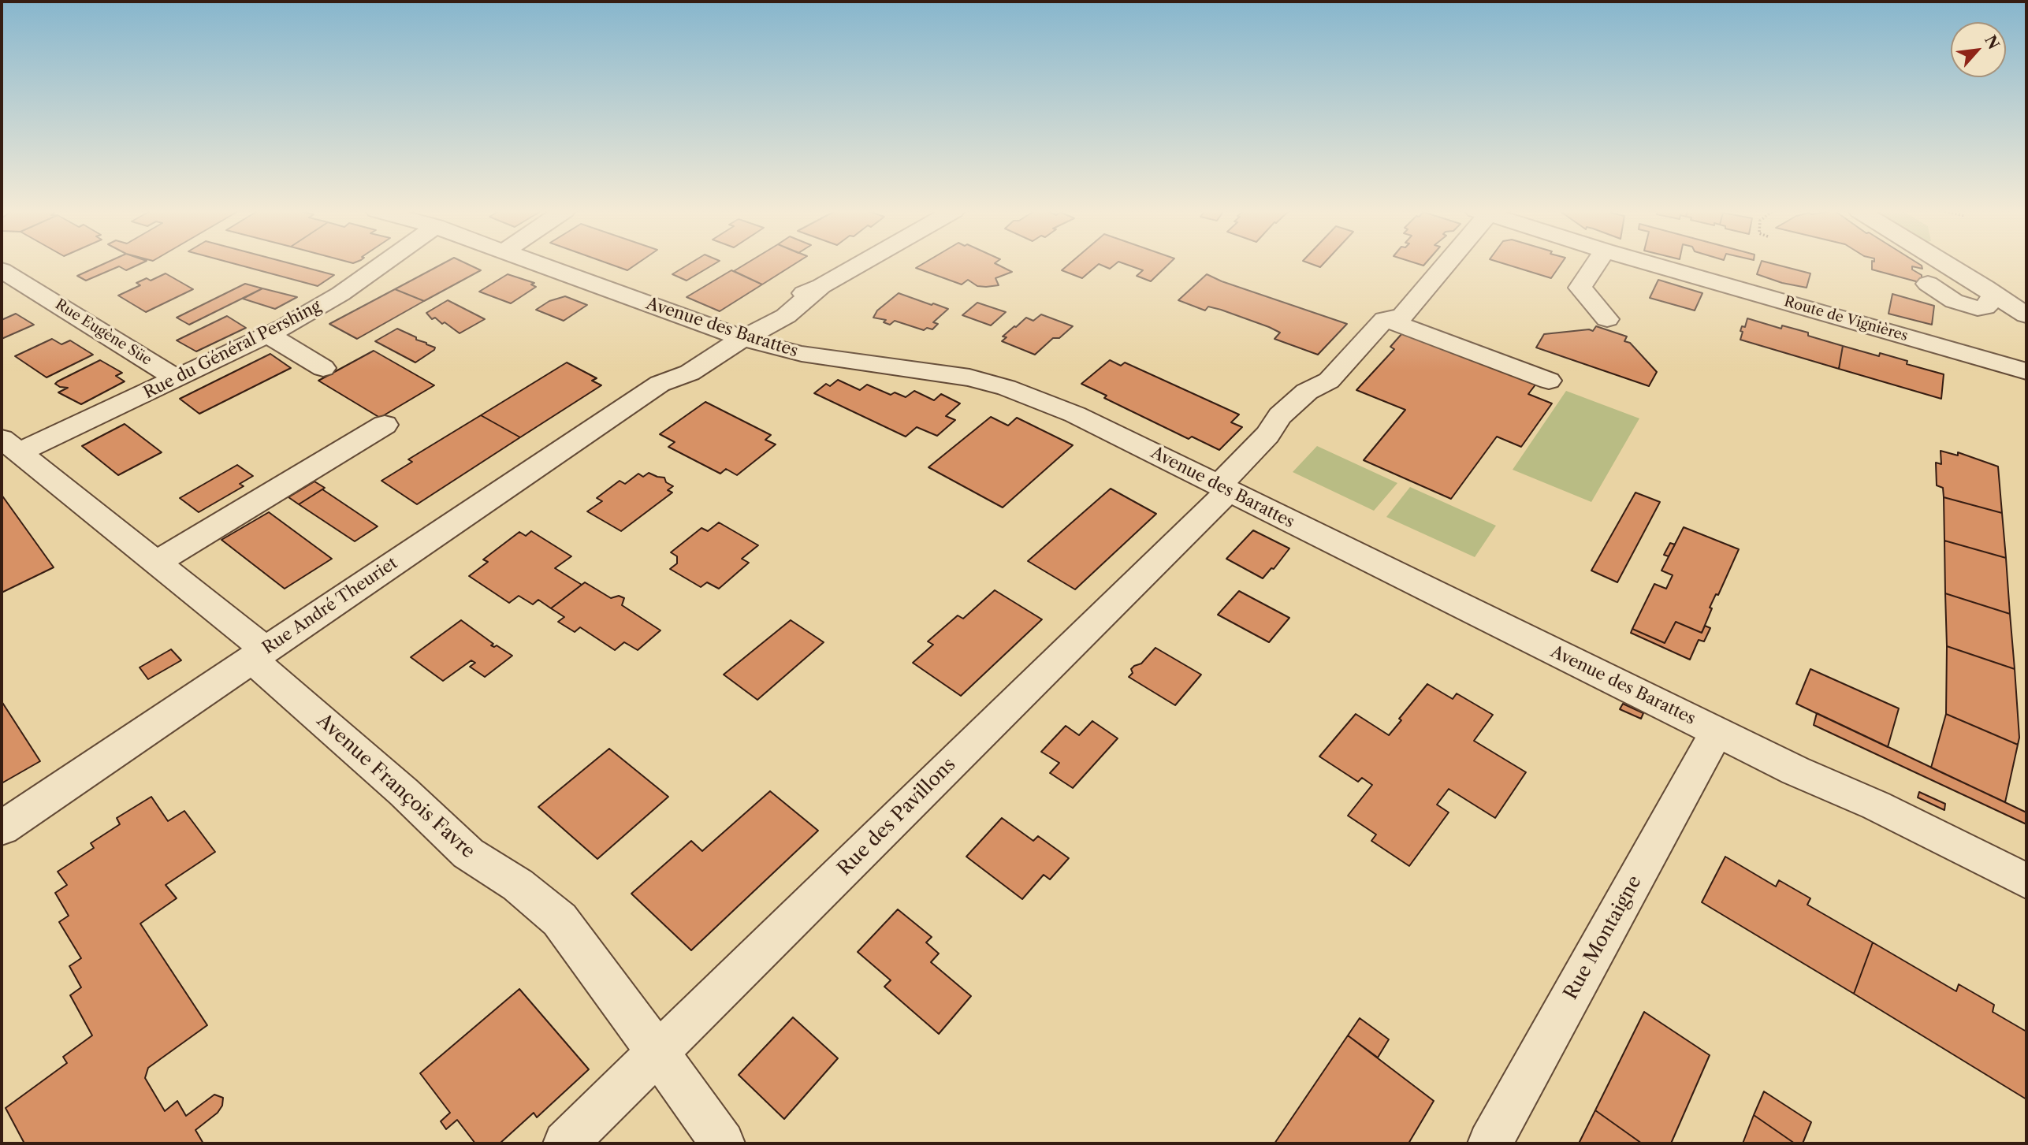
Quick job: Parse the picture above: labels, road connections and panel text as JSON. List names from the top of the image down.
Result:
{
  "streets": {
    "street": [
      "Route de Vignières",
      "Avenue des Barattes",
      "Rue Eugène Süe",
      "Rue du Général Pershing",
      "Rue André Theuriet",
      "Avenue François Favre",
      "Rue des Pavillons",
      "Rue Montaigne"
    ]
  },
  "crossings": [
    ["Avenue des Barattes", "Rue André Theuriet"],
    ["Avenue des Barattes", "Rue des Pavillons"],
    ["Avenue des Barattes", "Rue Montaigne"],
    ["Rue Eugène Süe", "Rue du Général Pershing"],
    ["Rue du Général Pershing", "Avenue François Favre"],
    ["Rue André Theuriet", "Avenue François Favre"],
    ["Avenue François Favre", "Rue des Pavillons"]
  ],
  "north": "top right"
}
